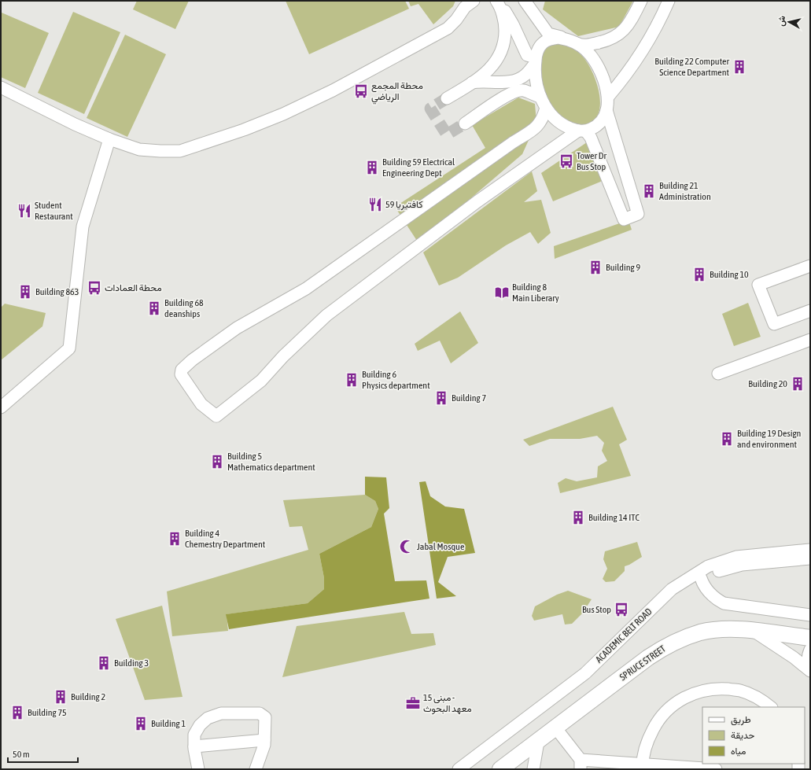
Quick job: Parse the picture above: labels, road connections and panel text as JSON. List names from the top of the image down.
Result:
{
  "streets": {
    "main road": ["SPRUCE STREET"],
    "street": ["ACADEMIC BELT ROAD"]
  },
  "places": {
    "building": [
      "Building 22 Computer Science Department",
      "Building 59 Electrical Engineering Dept",
      "Building 21 Administration",
      "Building 9",
      "Building 10",
      "Building 863",
      "Building 68 deanships",
      "Building 6 Physics department",
      "Building 20",
      "Building 7",
      "Building 19 Design and environment",
      "Building 5 Mathematics department",
      "Building 14 ITC",
      "Building 4 Chemestry Department",
      "Building 3",
      "Building 2",
      "Building 75",
      "Building 1"
    ],
    "bus stop": [
      "محطة المجمع الرياضي",
      "Tower Dr Bus Stop",
      "محطة العمادات",
      "Bus Stop"
    ],
    "restaurant": ["كافتيريا 59", "Student Restaurant"],
    "library": ["Building 8 Main Liberary"],
    "mosque": ["Jabal Mosque"],
    "office": ["مبنى 15 - معهد البحوث"]
  },
  "legend": ["طريق", "حديقة", "مياه"],
  "scale_bar": "50 m",
  "north": "left"
}
